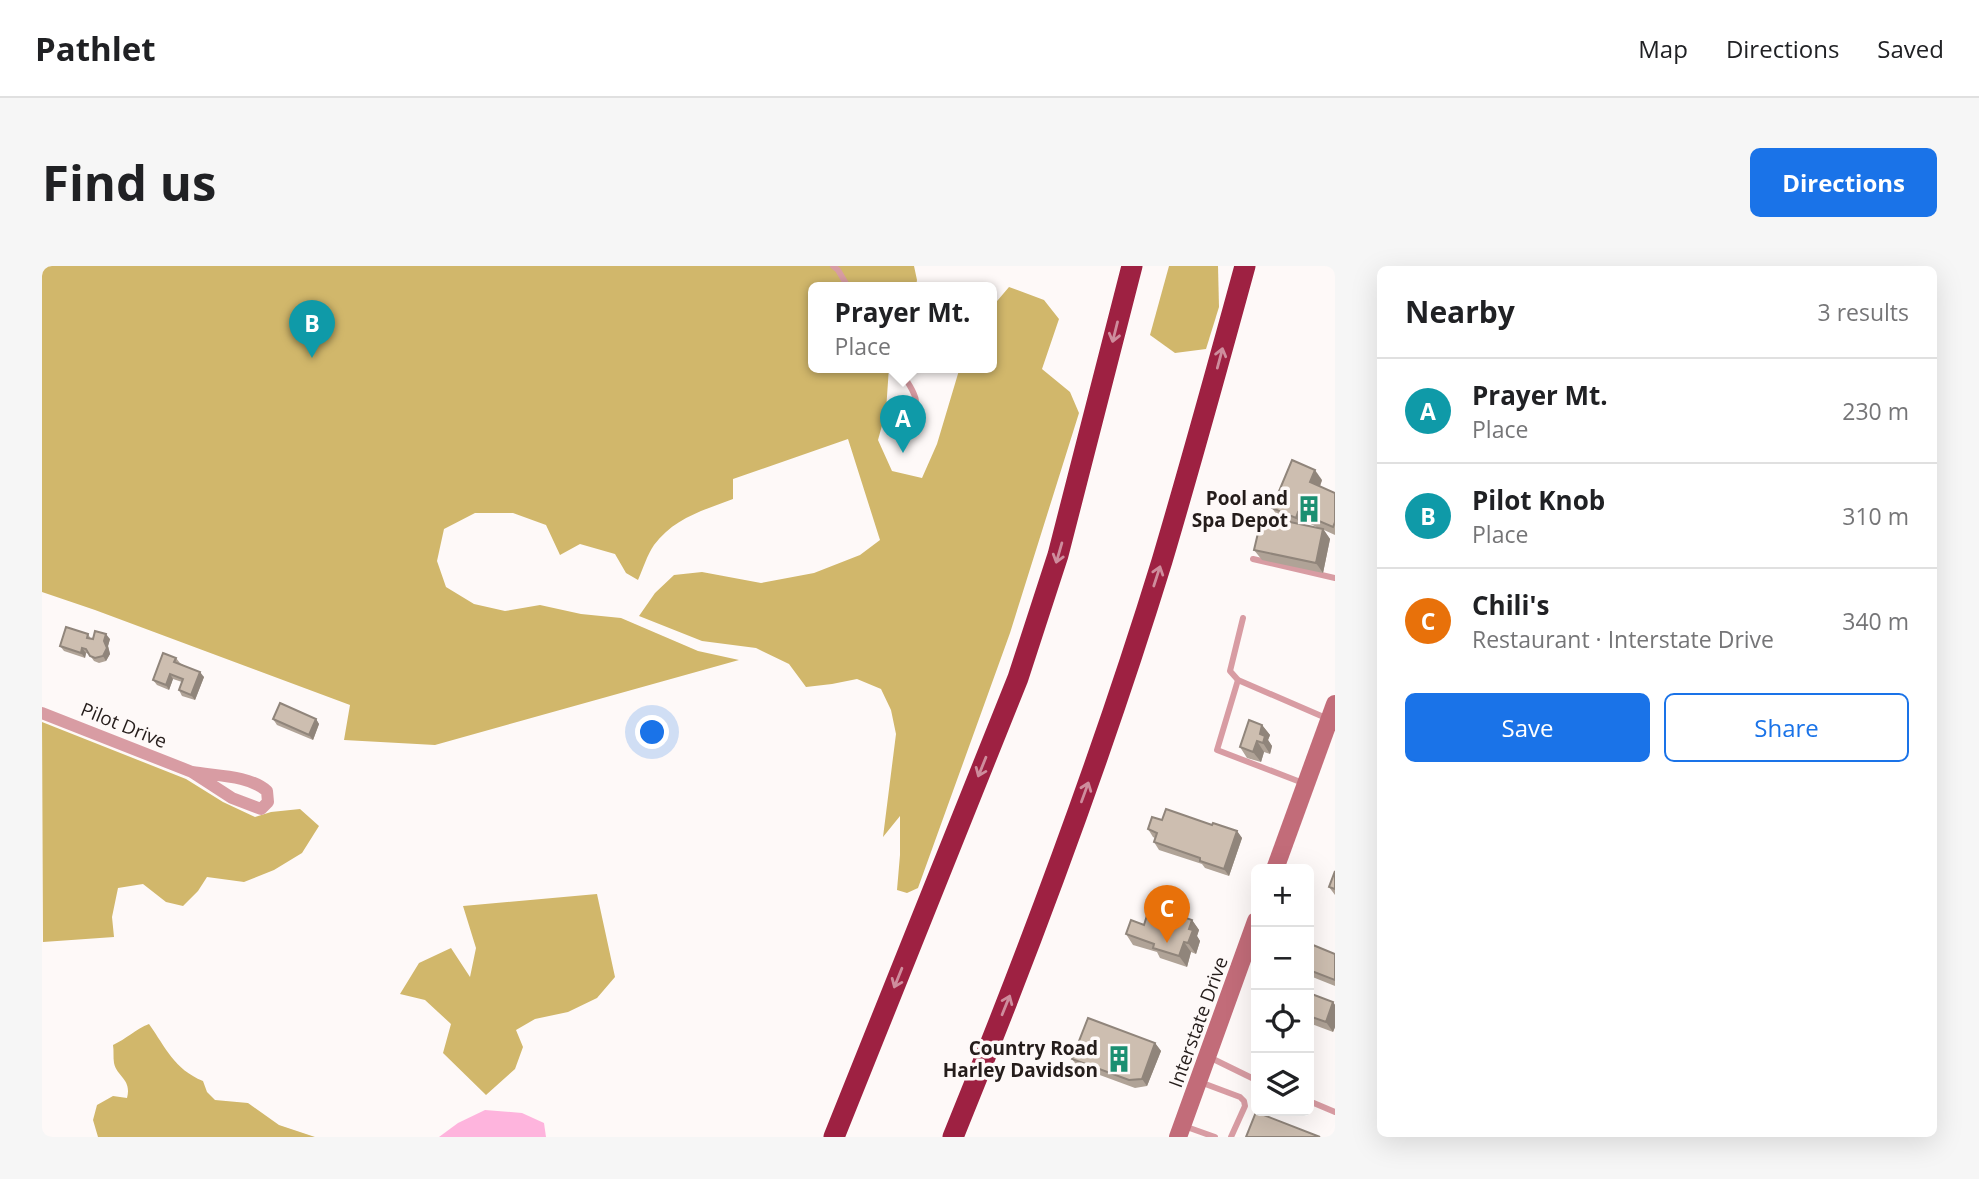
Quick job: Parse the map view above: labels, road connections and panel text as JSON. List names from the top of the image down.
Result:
{
  "streets": {
    "main road": ["Interstate Drive"],
    "street": ["Pilot Drive"]
  },
  "places": {
    "building": ["Pool and Spa Depot", "Country Road Harley Davidson"]
  },
  "page": {
    "header": "Pathlet",
    "nav": ["Map", "Directions", "Saved"],
    "buttons": [
      "Directions",
      ["Save", "Share"]
    ],
    "title": "Find us",
    "heading": ["Nearby", "3 results"],
    "popup": ["Prayer Mt.", "Place"],
    "pins": ["B", "A", "C"],
    "list": [
      {
        "mark": "A",
        "name": "Prayer Mt.",
        "note": "Place",
        "value": "230 m"
      },
      {
        "mark": "B",
        "name": "Pilot Knob",
        "note": "Place",
        "value": "310 m"
      },
      {
        "mark": "C",
        "name": "Chili's",
        "note": "Restaurant · Interstate Drive",
        "value": "340 m"
      }
    ],
    "map_buttons": ["+", "−"]
  }
}
